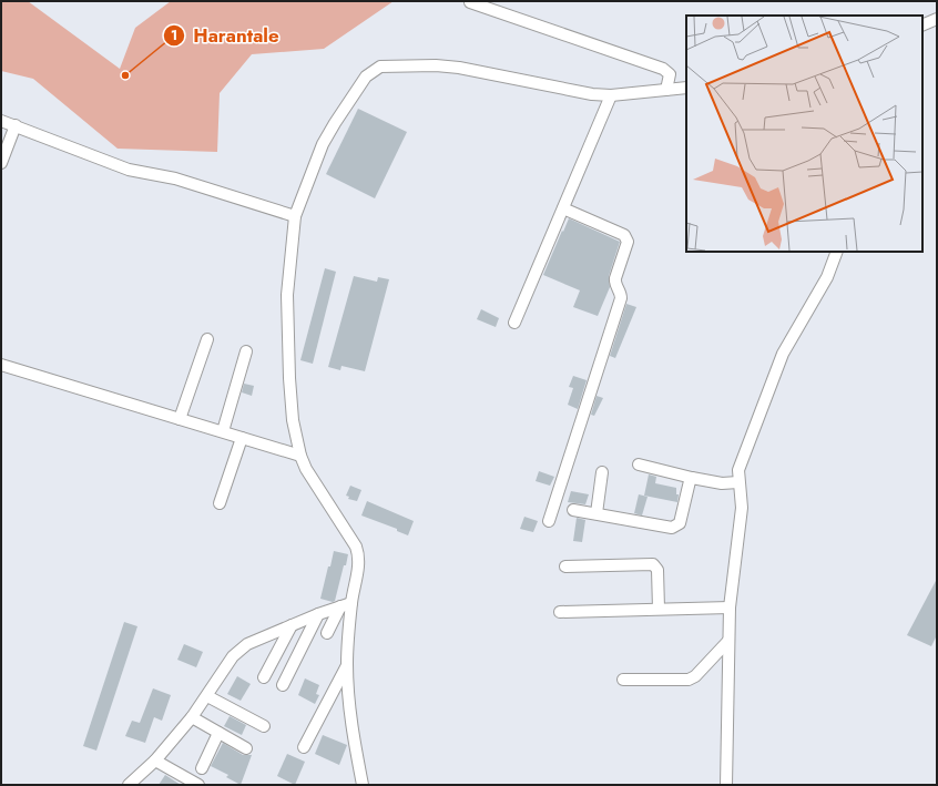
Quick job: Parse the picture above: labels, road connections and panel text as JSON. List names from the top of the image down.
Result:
{
  "places": ["Harantale"]
}
